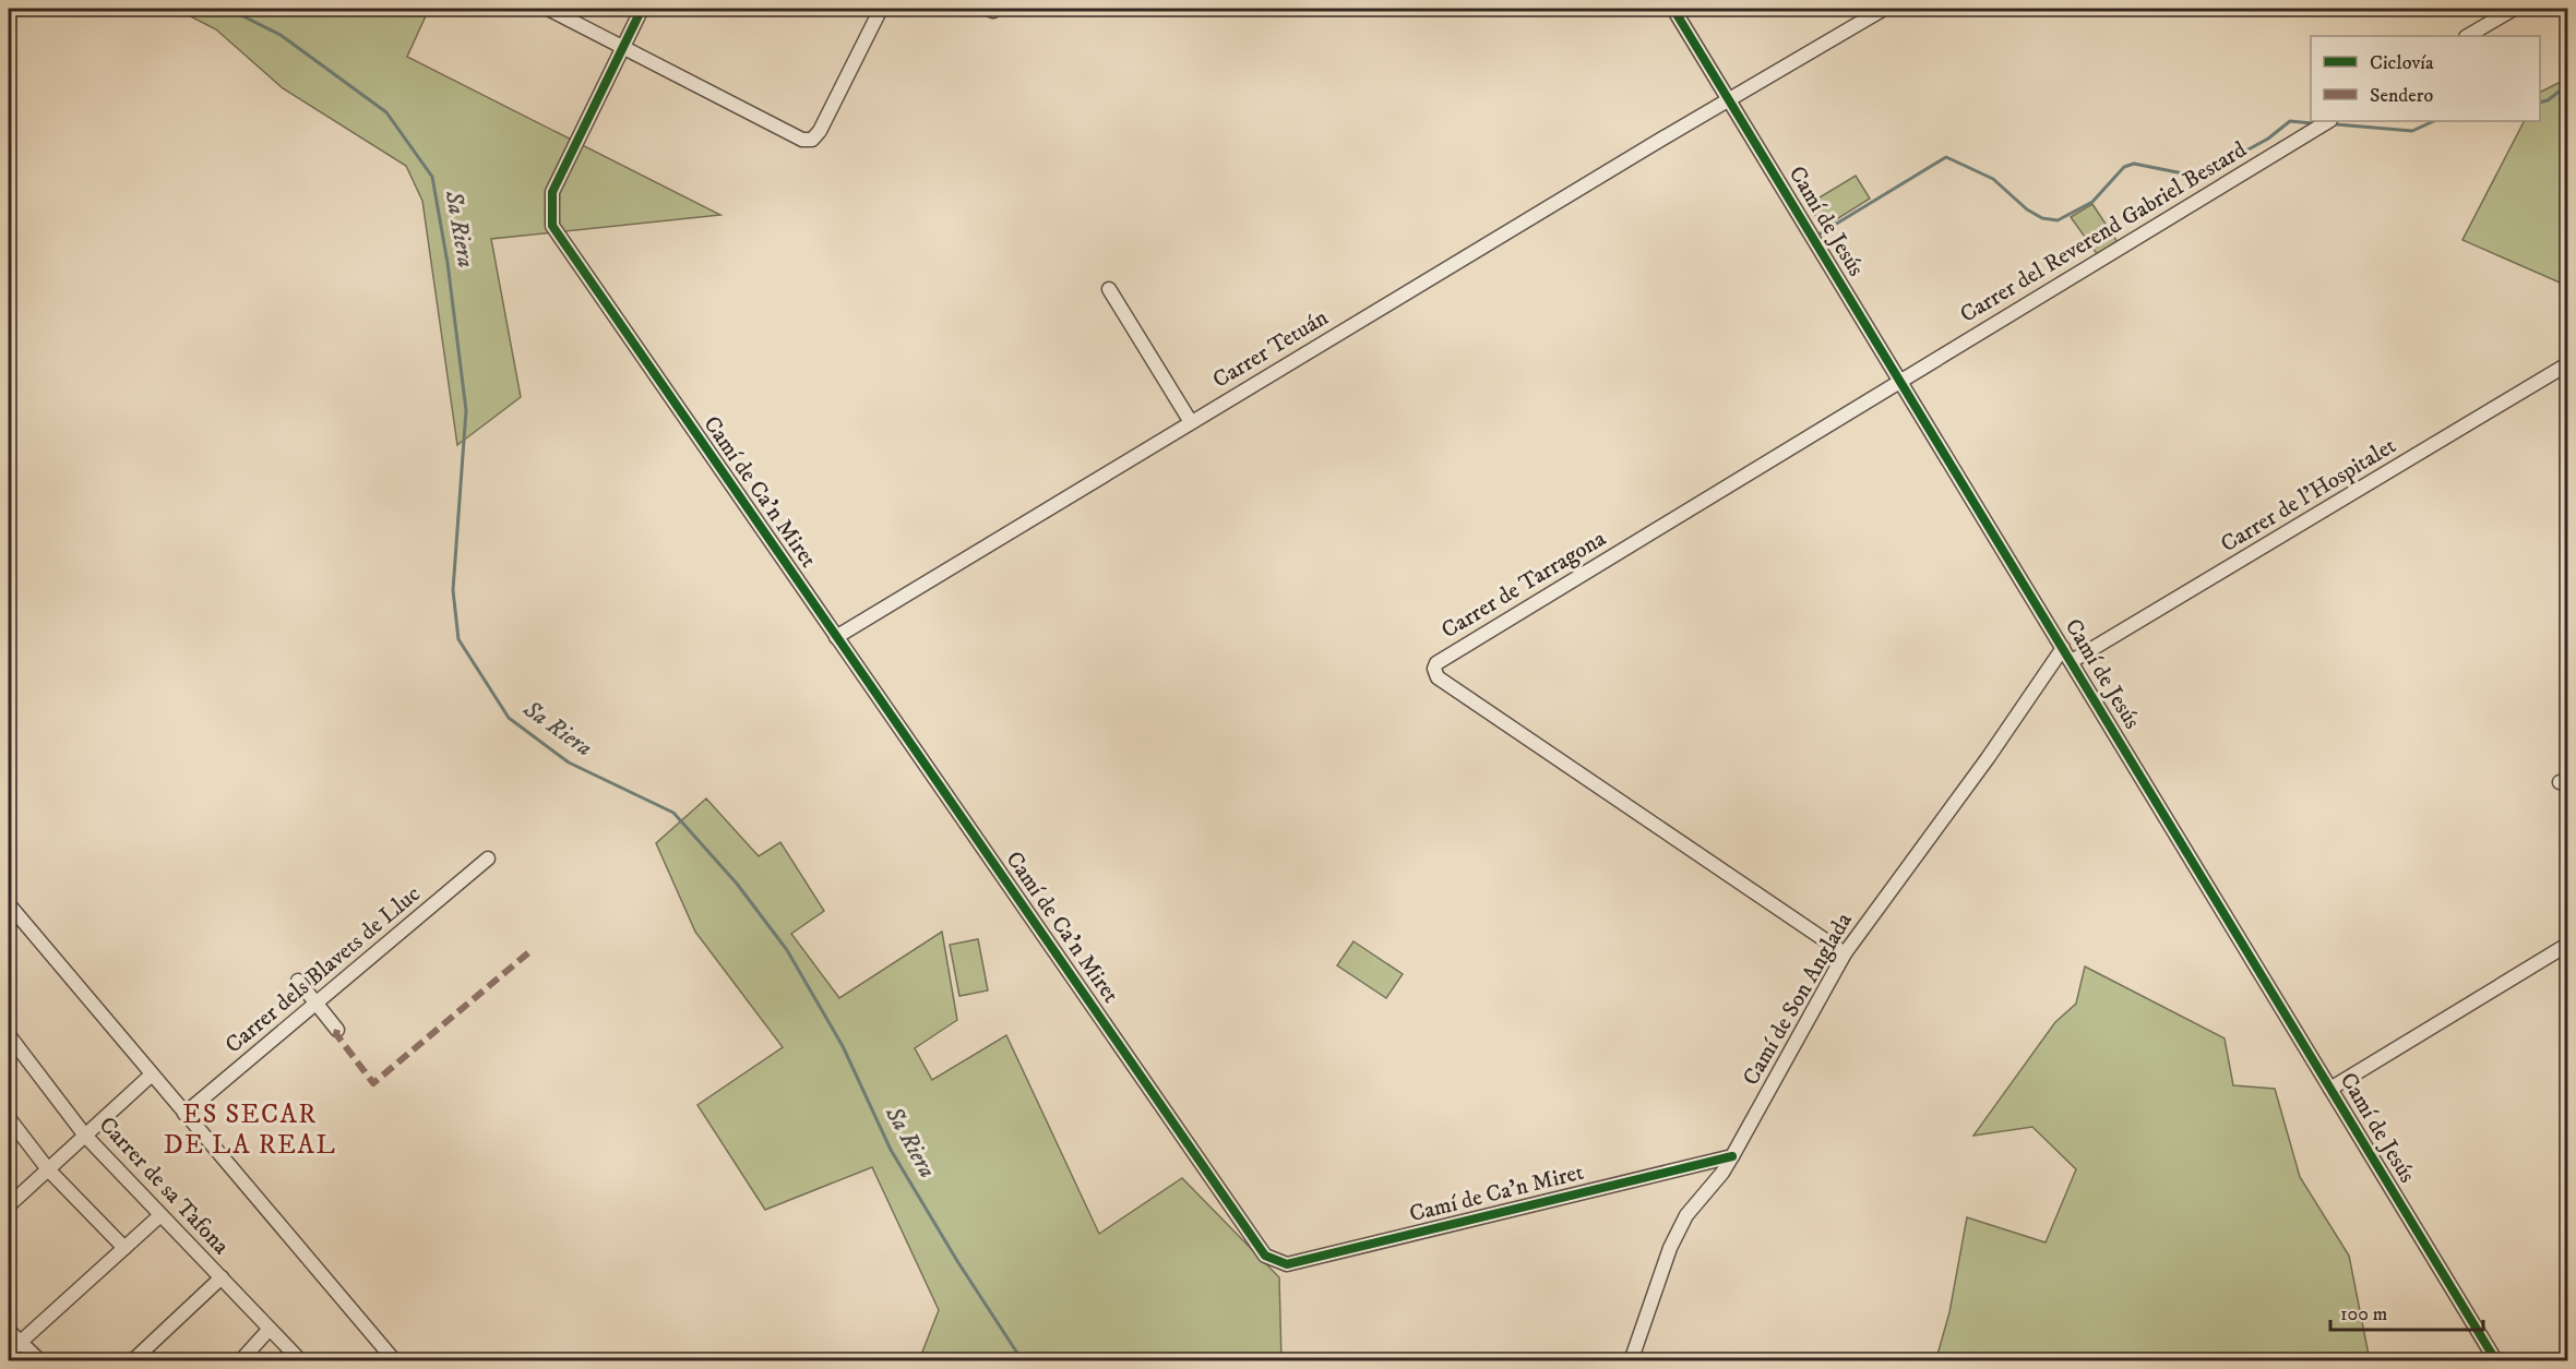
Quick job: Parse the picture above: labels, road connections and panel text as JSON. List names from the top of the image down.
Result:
{
  "streets": {
    "street": [
      "Camí de Jesús",
      "Carrer del Reverend Gabriel Bestard",
      "Carrer Tetuán",
      "Camí de Ca'n Miret",
      "Carrer de l'Hospitalet",
      "Carrer de Tarragona",
      "Carrer dels Blavets de Lluc",
      "Camí de Son Anglada",
      "Carrer de sa Tafona"
    ]
  },
  "crossings": [
    ["Camí de Jesús", "Carrer del Reverend Gabriel Bestard"],
    ["Camí de Jesús", "Carrer Tetuán"],
    ["Camí de Jesús", "Carrer de l'Hospitalet"],
    ["Camí de Jesús", "Carrer de Tarragona"],
    ["Camí de Jesús", "Camí de Son Anglada"],
    ["Carrer del Reverend Gabriel Bestard", "Carrer de Tarragona"],
    ["Carrer Tetuán", "Camí de Ca'n Miret"],
    ["Camí de Ca'n Miret", "Camí de Son Anglada"],
    ["Carrer de Tarragona", "Camí de Son Anglada"]
  ],
  "districts": ["ES SECAR DE LA REAL"],
  "water": ["Sa Riera"],
  "legend": ["Ciclovía", "Sendero"],
  "scale_bar": "100 m"
}
